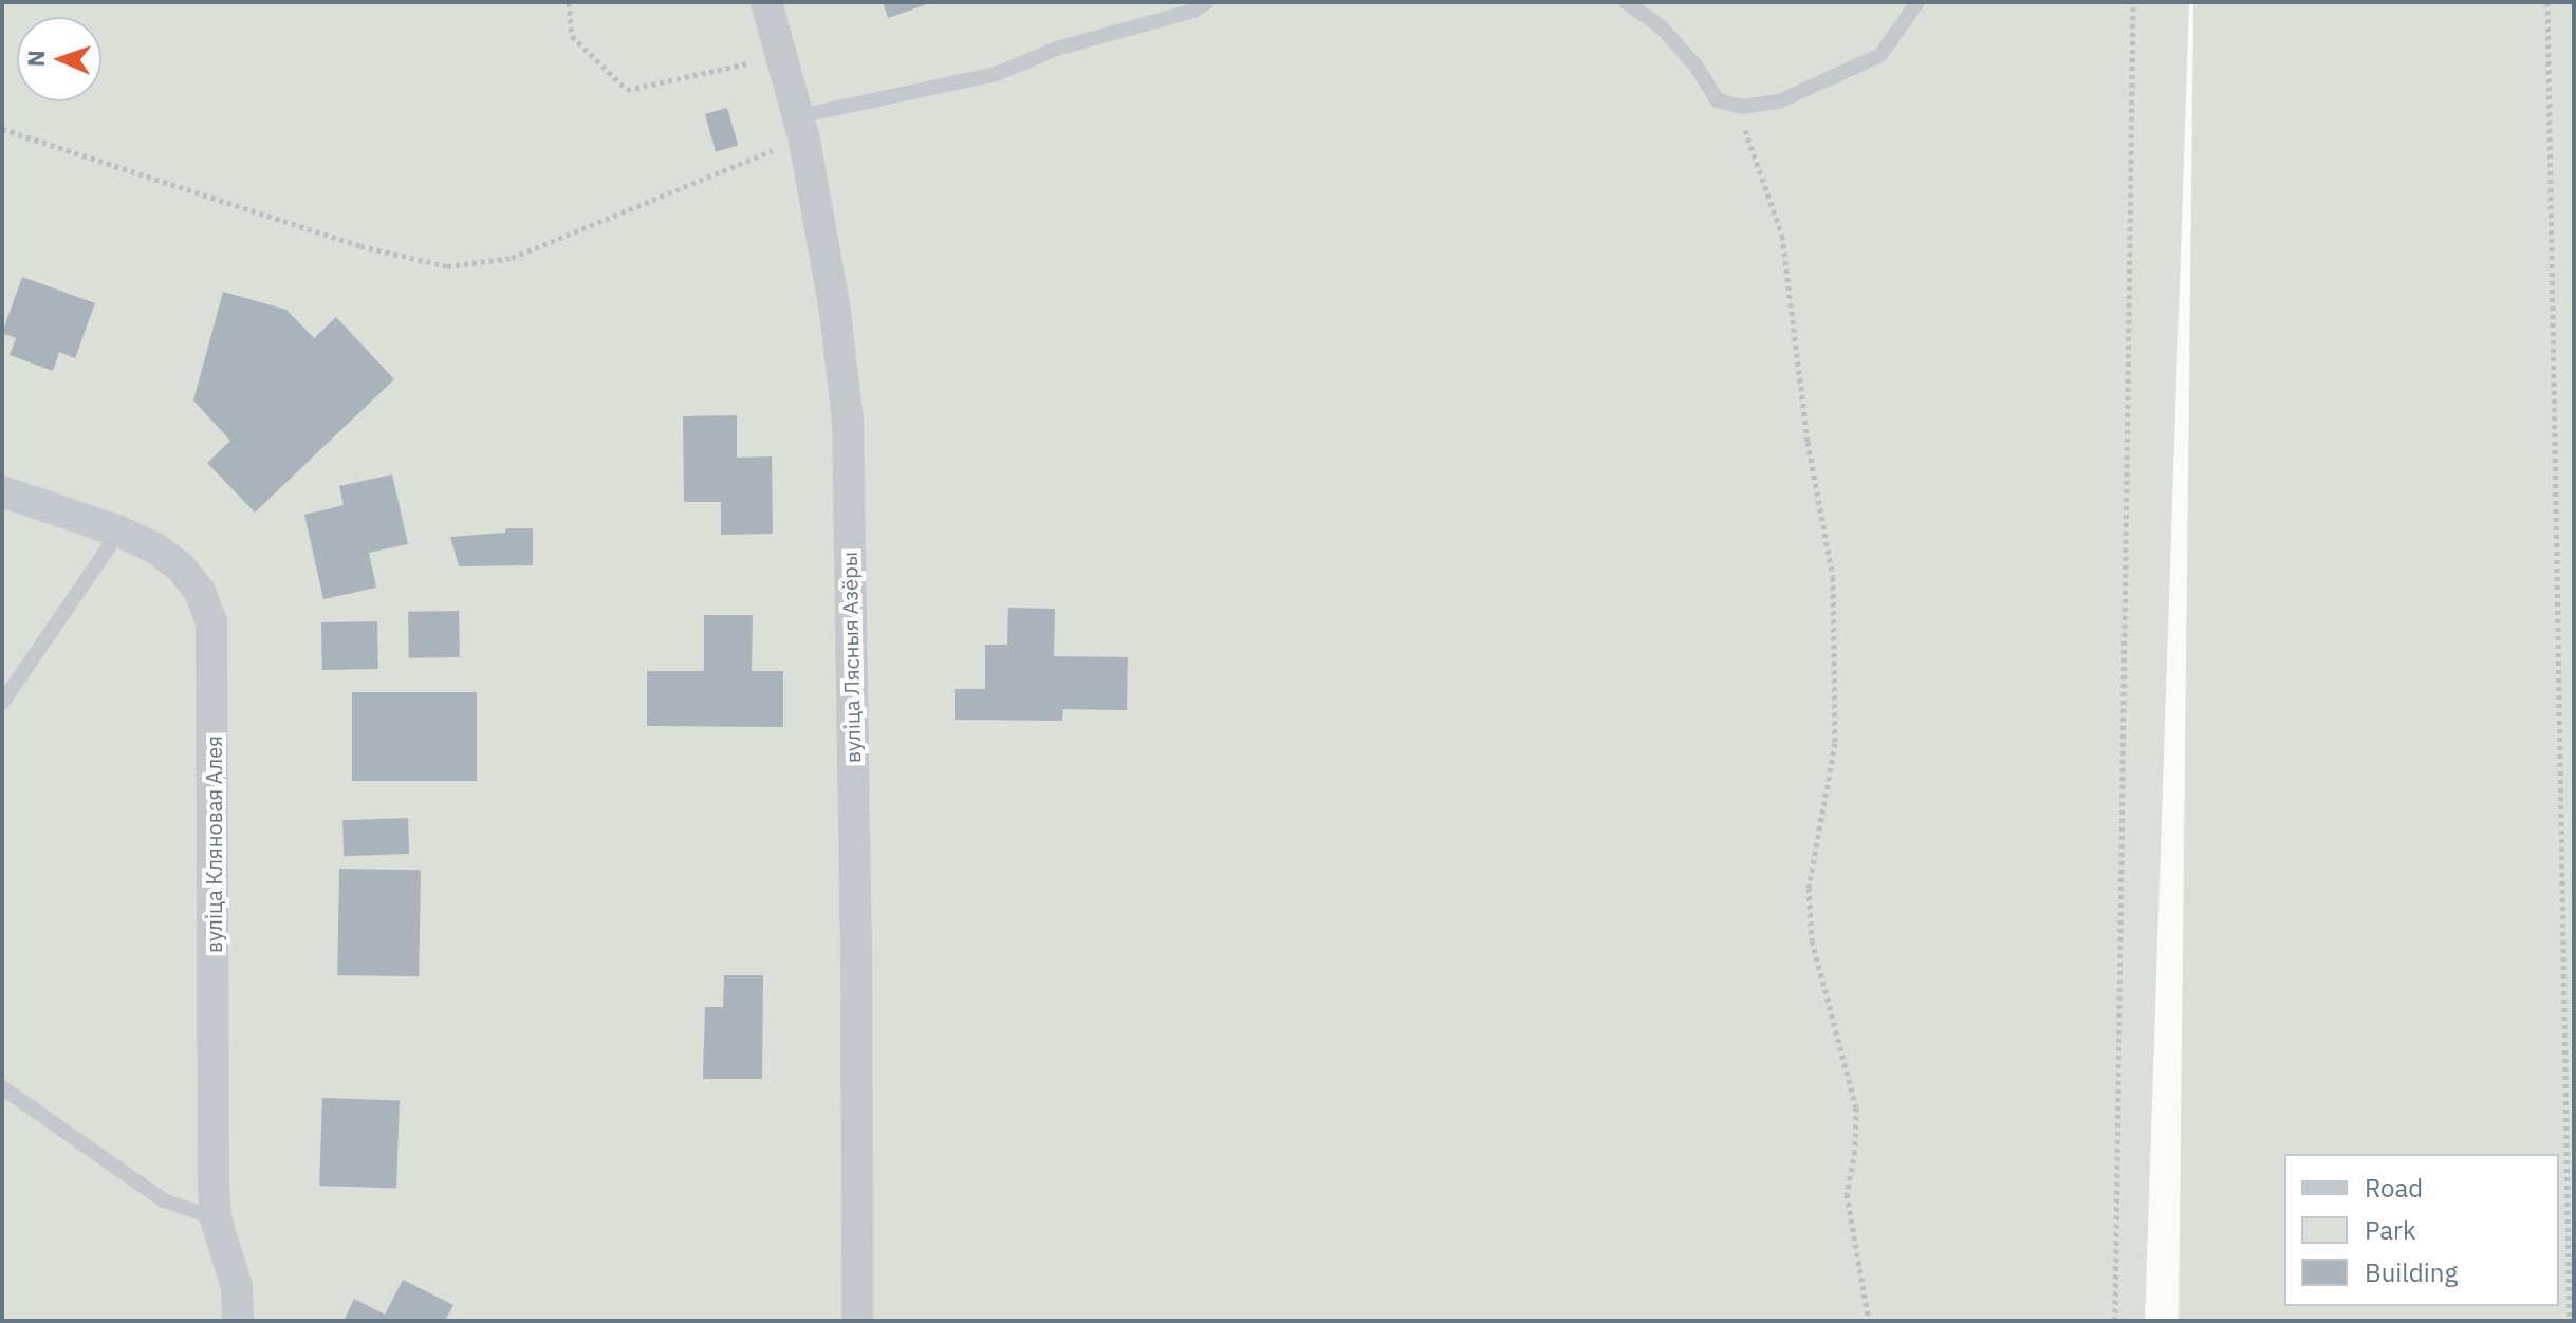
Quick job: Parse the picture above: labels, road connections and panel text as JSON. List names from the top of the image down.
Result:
{
  "streets": {
    "street": ["вуліца Лясныя Азёры", "вуліца Кляновая Алея"]
  },
  "legend": ["Road", "Park", "Building"],
  "north": "left"
}
